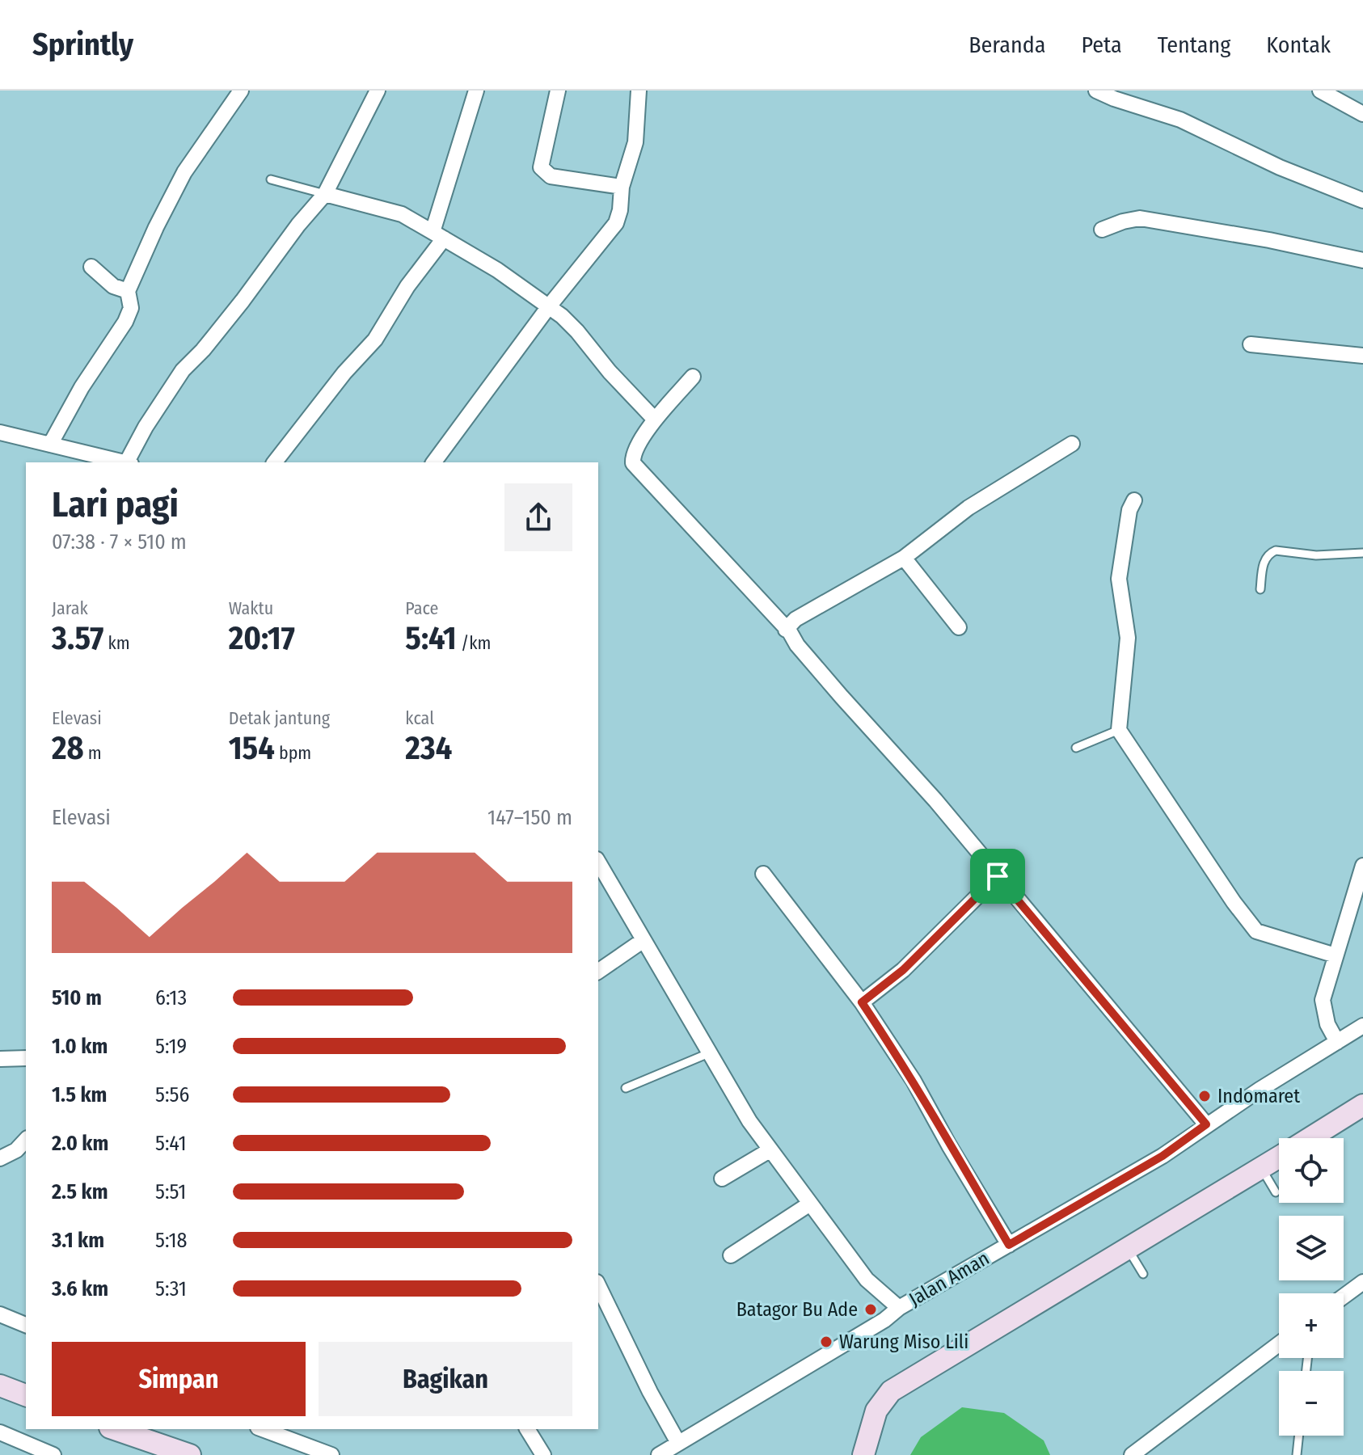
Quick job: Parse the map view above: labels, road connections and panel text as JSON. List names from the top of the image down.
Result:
{
  "streets": {
    "street": ["Jalan Aman"]
  },
  "places": ["Indomaret", "Batagor Bu Ade", "Warung Miso Lili"],
  "page": {
    "header": "Sprintly",
    "nav": [
      "Beranda",
      "Peta",
      "Tentang",
      "Kontak"
    ],
    "heading": ["Lari pagi", "07:38 · 7 × 510 m"],
    "stats": [
      ["Jarak", "3.57 km"],
      ["Waktu", "20:17"],
      ["Pace", "5:41 /km"],
      ["Elevasi", "28 m"],
      ["Detak jantung", "154 bpm"],
      ["kcal", "234"]
    ],
    "chart": ["Elevasi", "147–150 m"],
    "list": [
      {
        "name": "510 m",
        "note": "6:13"
      },
      {
        "name": "1.0 km",
        "note": "5:19"
      },
      {
        "name": "1.5 km",
        "note": "5:56"
      },
      {
        "name": "2.0 km",
        "note": "5:41"
      },
      {
        "name": "2.5 km",
        "note": "5:51"
      },
      {
        "name": "3.1 km",
        "note": "5:18"
      },
      {
        "name": "3.6 km",
        "note": "5:31"
      }
    ],
    "map_buttons": ["+", "−"],
    "buttons": ["Simpan", "Bagikan"]
  }
}
